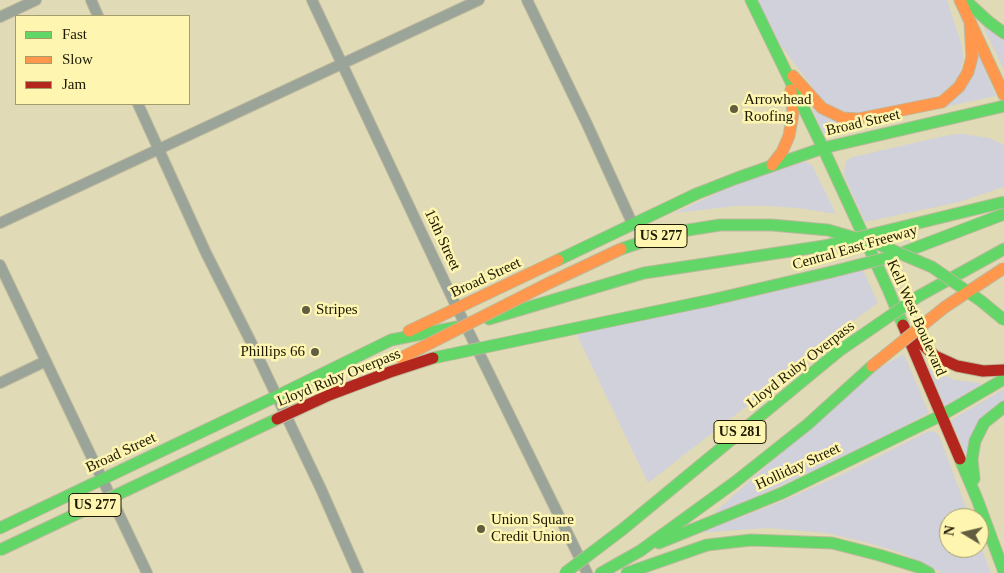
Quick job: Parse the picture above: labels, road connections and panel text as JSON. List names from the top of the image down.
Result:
{
  "streets": {
    "main road": [
      "Broad Street",
      "US 277",
      "Central East Freeway",
      "Kell West Boulevard",
      "Lloyd Ruby Overpass",
      "US 281",
      "Holliday Street"
    ],
    "street": ["15th Street"]
  },
  "crossings": [
    ["Broad Street", "15th Street"],
    ["Broad Street", "Kell West Boulevard"],
    ["US 277", "Lloyd Ruby Overpass"],
    ["Central East Freeway", "Lloyd Ruby Overpass"],
    ["Kell West Boulevard", "Holliday Street"]
  ],
  "places": [
    "Arrowhead Roofing",
    "Stripes",
    "Phillips 66",
    "Union Square Credit Union"
  ],
  "legend": ["Fast", "Slow", "Jam"],
  "north": "left"
}
